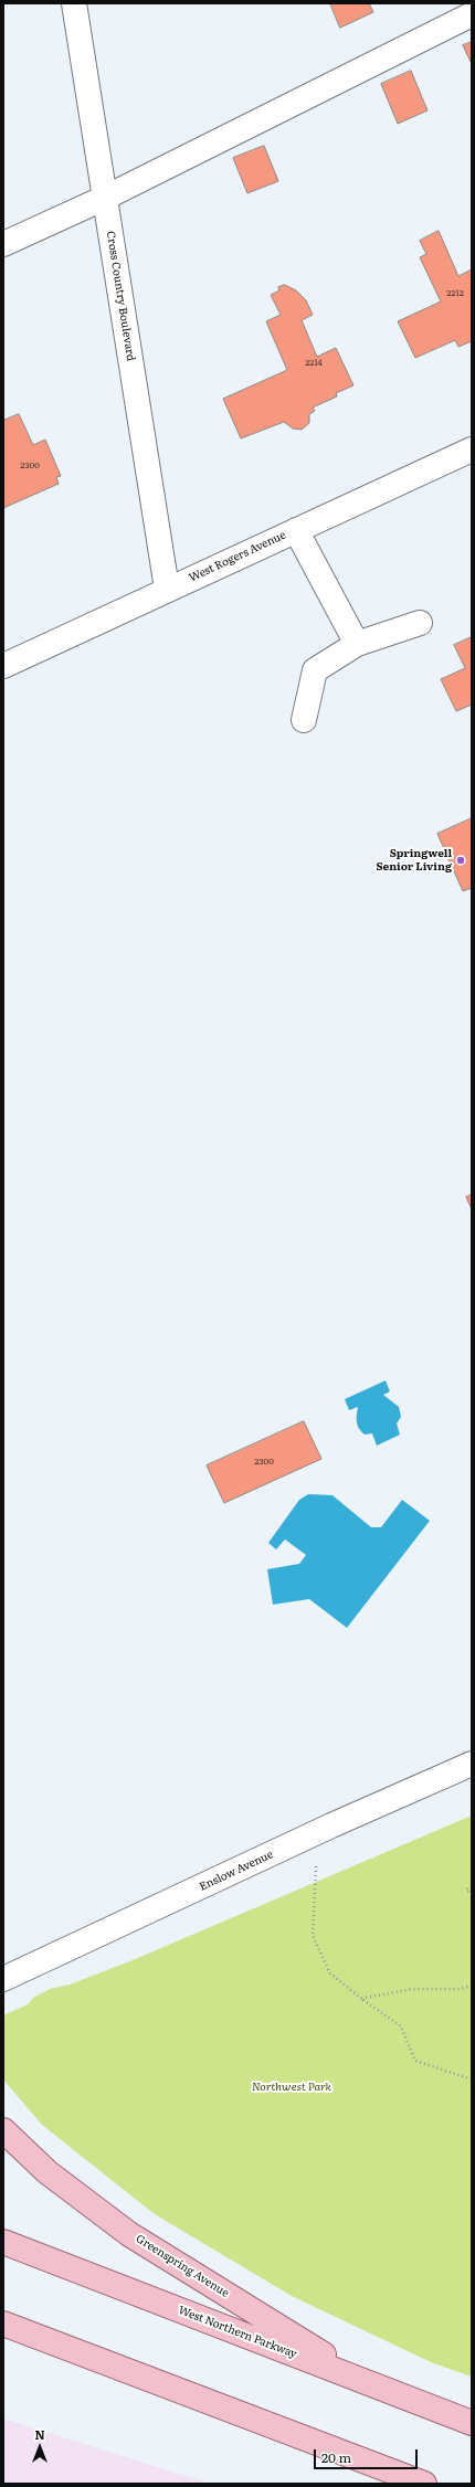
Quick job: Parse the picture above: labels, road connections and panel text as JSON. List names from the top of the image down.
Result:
{
  "streets": {
    "main road": ["Greenspring Avenue", "West Northern Parkway"],
    "street": ["Cross Country Boulevard", "West Rogers Avenue", "Enslow Avenue"]
  },
  "crossings": [
    ["Cross Country Boulevard", "West Rogers Avenue"],
    ["Greenspring Avenue", "West Northern Parkway"]
  ],
  "parks": ["Northwest Park"],
  "places": ["Springwell Senior Living"],
  "house_numbers": [
    "2212",
    "2214",
    "2300",
    "2300"
  ],
  "scale_bar": "20 m",
  "north": "top"
}
